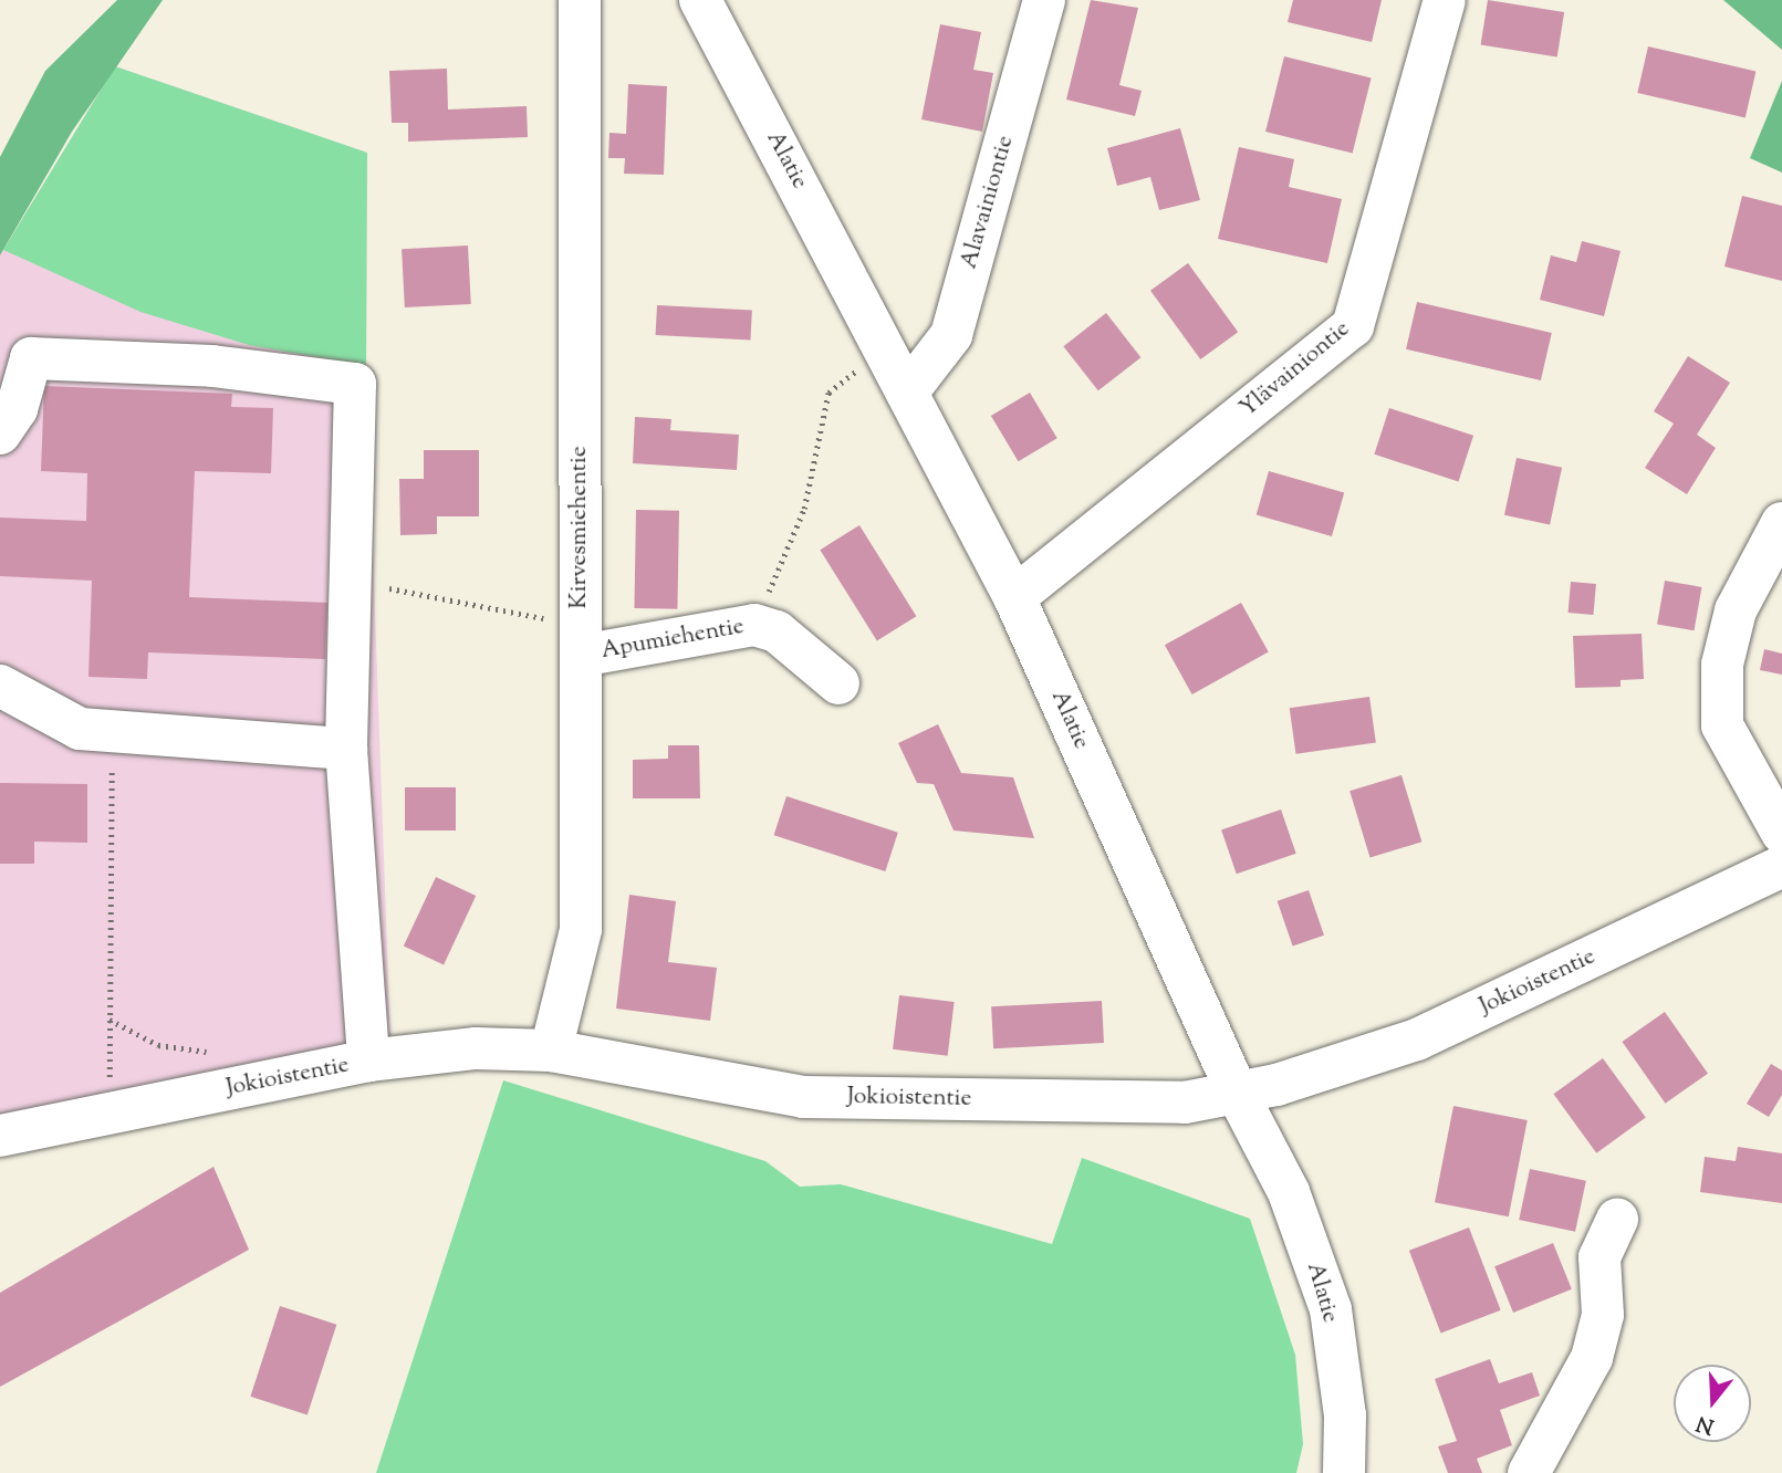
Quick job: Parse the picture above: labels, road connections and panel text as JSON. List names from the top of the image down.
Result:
{
  "streets": {
    "street": [
      "Alatie",
      "Alavainiontie",
      "Ylävainiontie",
      "Kirvesmiehentie",
      "Apumiehentie",
      "Jokioistentie"
    ]
  },
  "crossings": [
    ["Alatie", "Alavainiontie"],
    ["Alatie", "Ylävainiontie"],
    ["Alatie", "Jokioistentie"],
    ["Kirvesmiehentie", "Apumiehentie"],
    ["Kirvesmiehentie", "Jokioistentie"]
  ],
  "north": "bottom"
}
